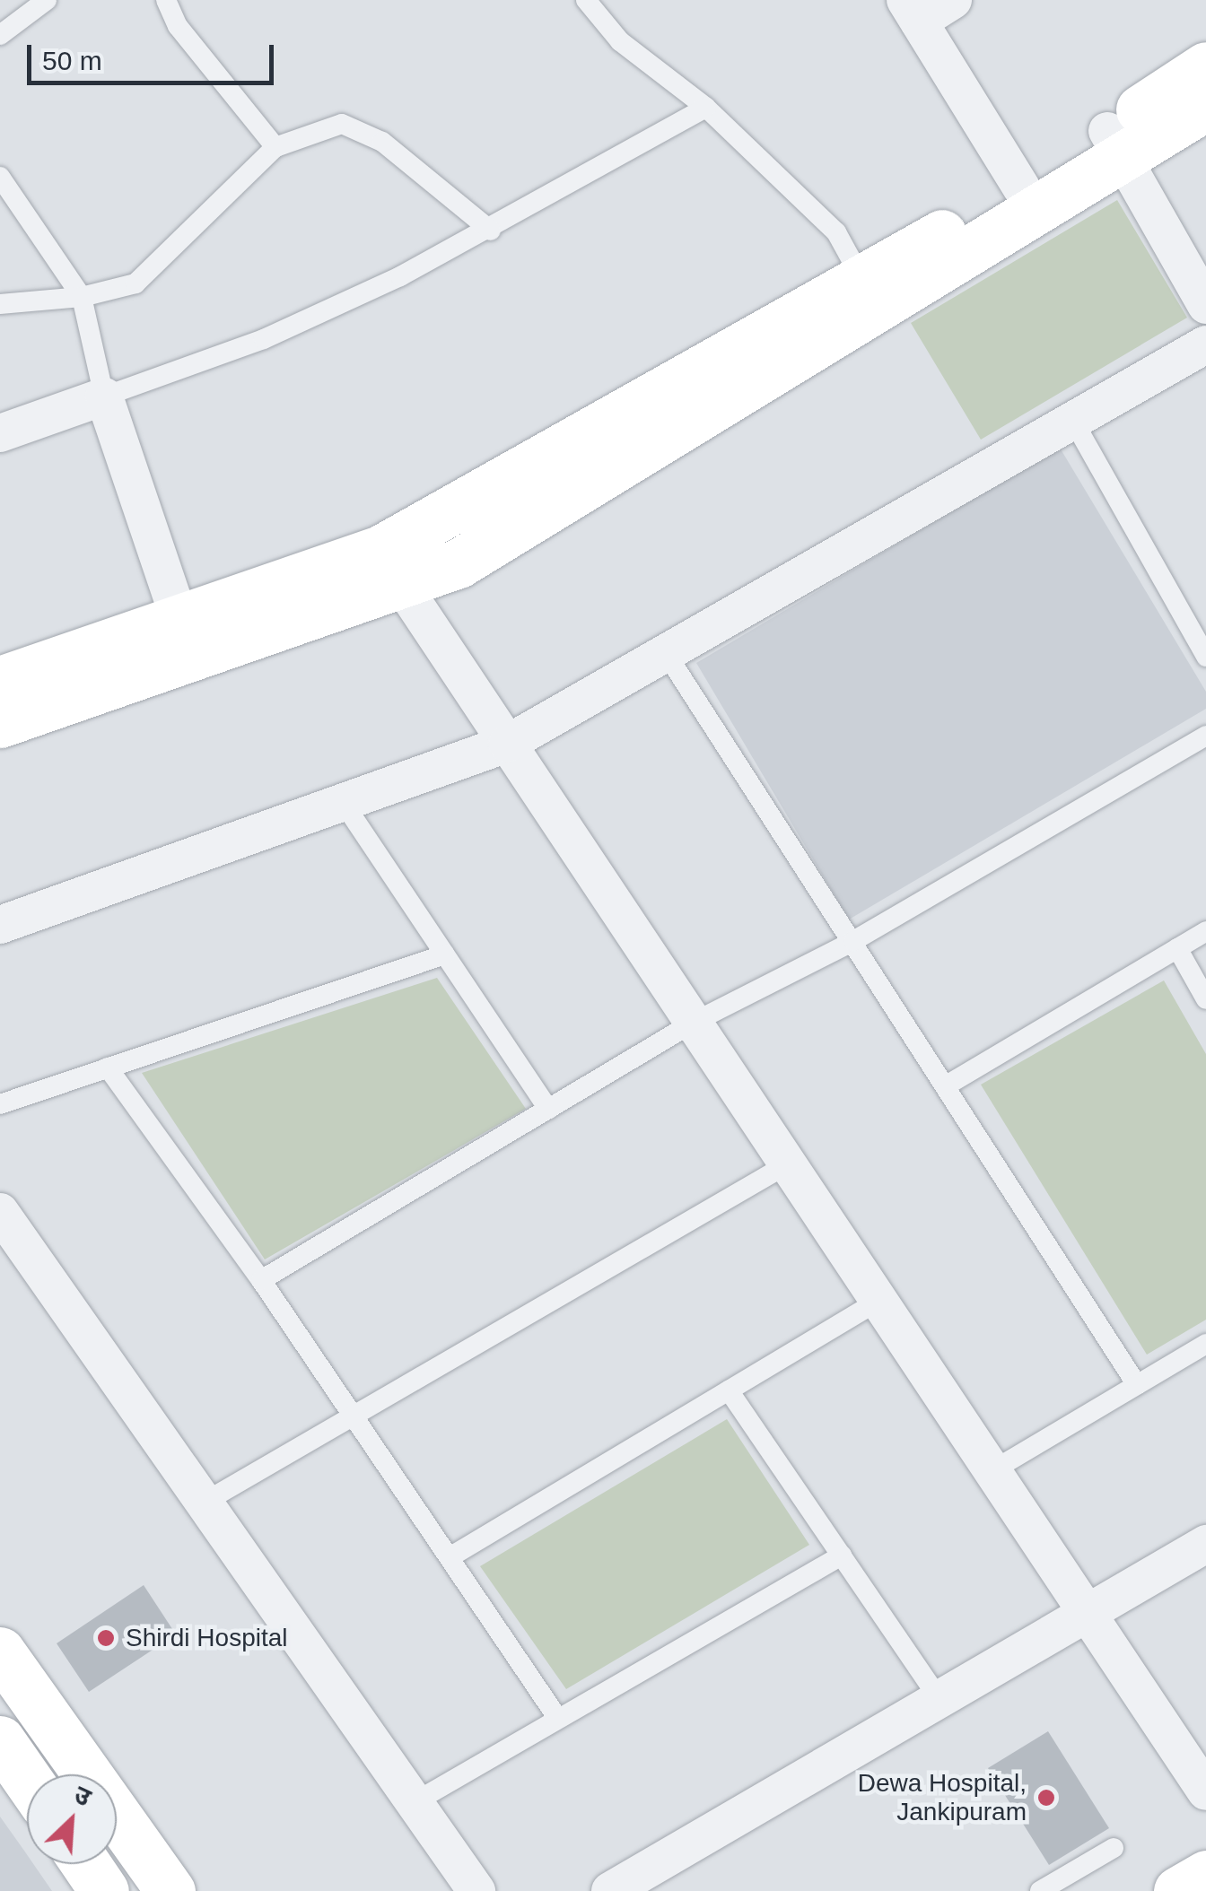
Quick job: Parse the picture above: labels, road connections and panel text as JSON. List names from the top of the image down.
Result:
{
  "places": ["Shirdi Hospital", "Dewa Hospital, Jankipuram"],
  "scale_bar": "50 m",
  "north": "top right"
}
